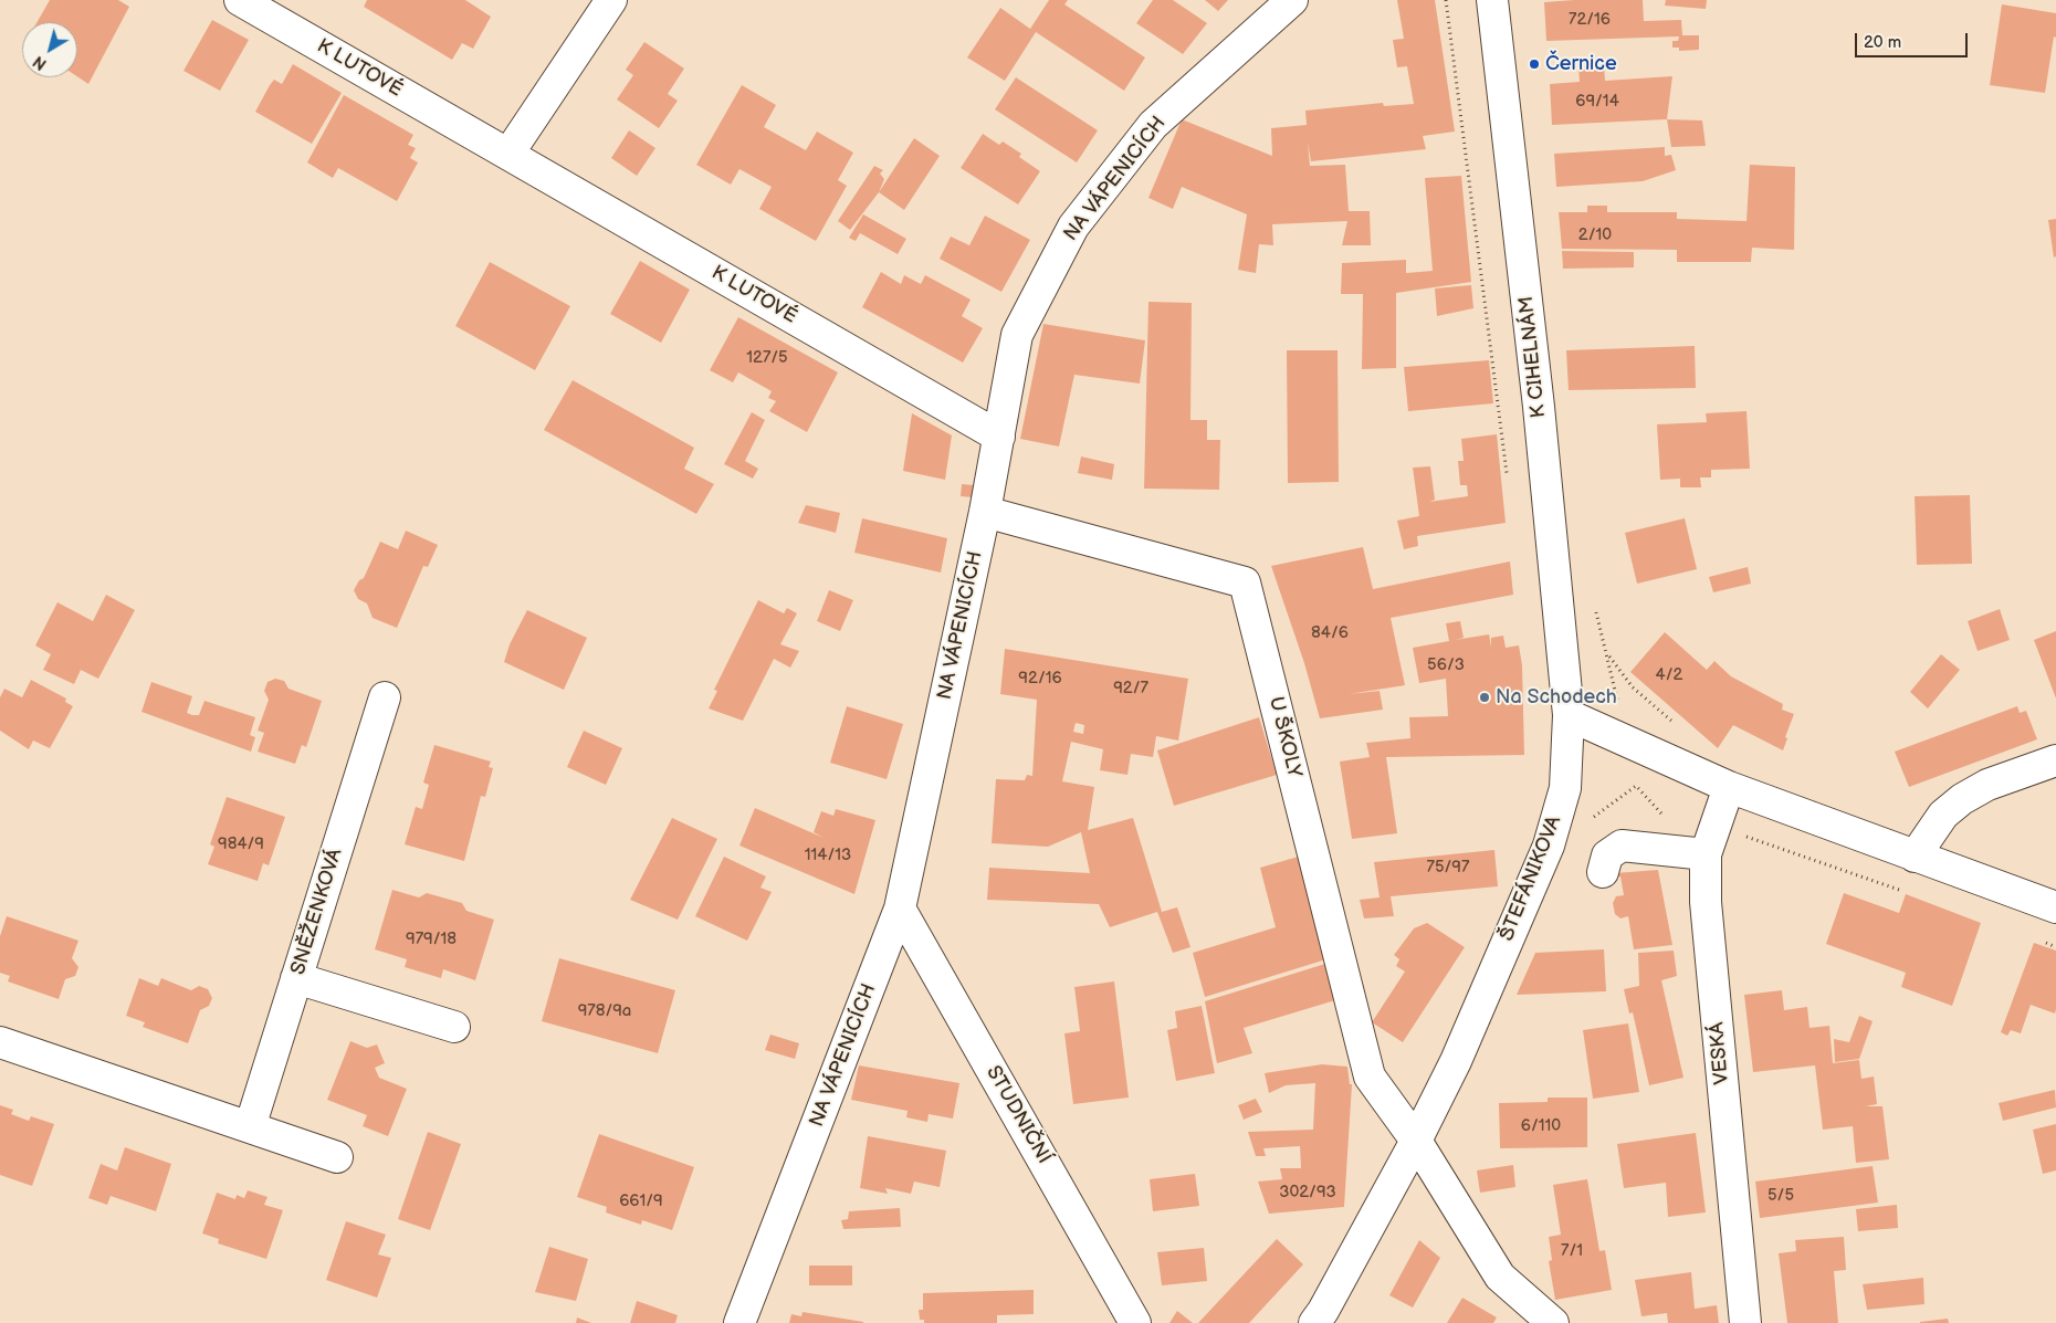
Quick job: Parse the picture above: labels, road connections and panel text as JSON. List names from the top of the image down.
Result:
{
  "streets": {
    "street": [
      "K LUTOVÉ",
      "NA VÁPENICÍCH",
      "K CIHELNÁM",
      "U ŠKOLY",
      "ŠTEFÁNIKOVA",
      "SNĚŽENKOVÁ",
      "VESKÁ",
      "STUDNIČNÍ"
    ]
  },
  "crossings": [
    ["K LUTOVÉ", "NA VÁPENICÍCH"],
    ["NA VÁPENICÍCH", "U ŠKOLY"],
    ["NA VÁPENICÍCH", "STUDNIČNÍ"],
    ["K CIHELNÁM", "ŠTEFÁNIKOVA"],
    ["U ŠKOLY", "ŠTEFÁNIKOVA"]
  ],
  "places": ["Černice", "Na Schodech"],
  "house_numbers": [
    "72/16",
    "69/14",
    "2/10",
    "127/5",
    "84/6",
    "56/3",
    "4/2",
    "92/16",
    "92/7",
    "984/9",
    "114/13",
    "75/97",
    "979/18",
    "978/9a",
    "6/110",
    "302/93",
    "5/5",
    "661/9",
    "7/1"
  ],
  "scale_bar": "20 m",
  "north": "bottom left"
}
